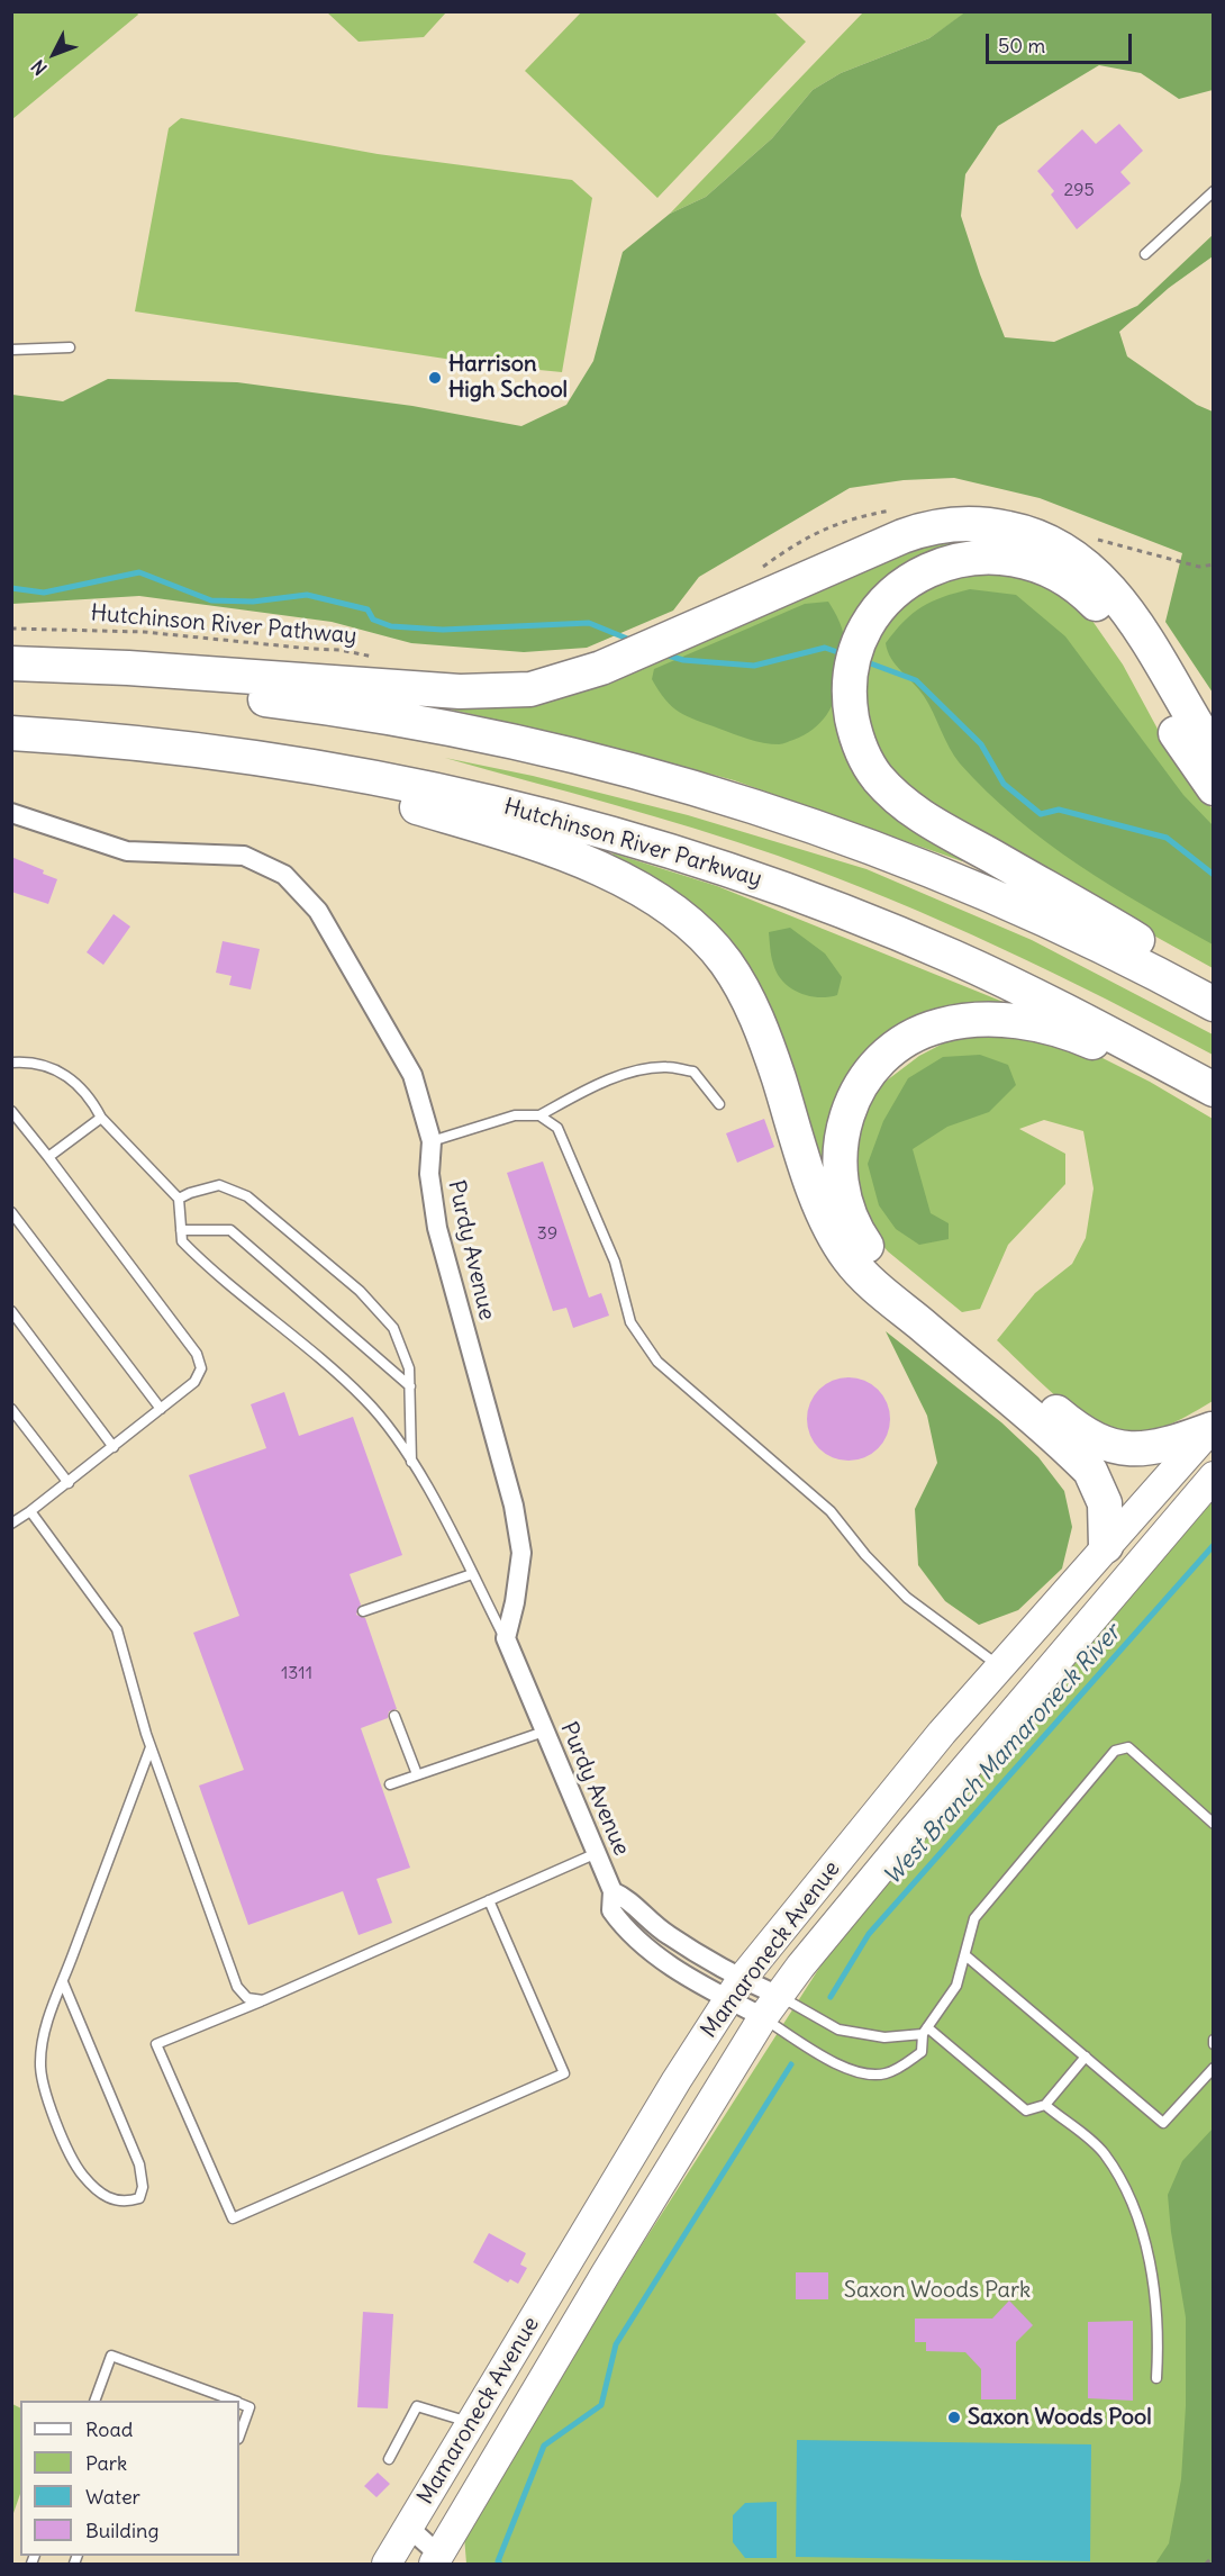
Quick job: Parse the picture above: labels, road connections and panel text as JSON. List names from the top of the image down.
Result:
{
  "streets": {
    "highway": ["Hutchinson River Parkway"],
    "main road": ["Mamaroneck Avenue"],
    "street": ["Purdy Avenue"],
    "path": ["Hutchinson River Pathway"]
  },
  "crossings": [
    ["Purdy Avenue", "Mamaroneck Avenue"]
  ],
  "water": ["West Branch Mamaroneck River"],
  "parks": ["Saxon Woods Park"],
  "places": ["Harrison High School", "Saxon Woods Pool"],
  "house_numbers": ["295", "39", "1311"],
  "legend": [
    "Road",
    "Park",
    "Water",
    "Building"
  ],
  "scale_bar": "50 m",
  "north": "bottom left"
}
